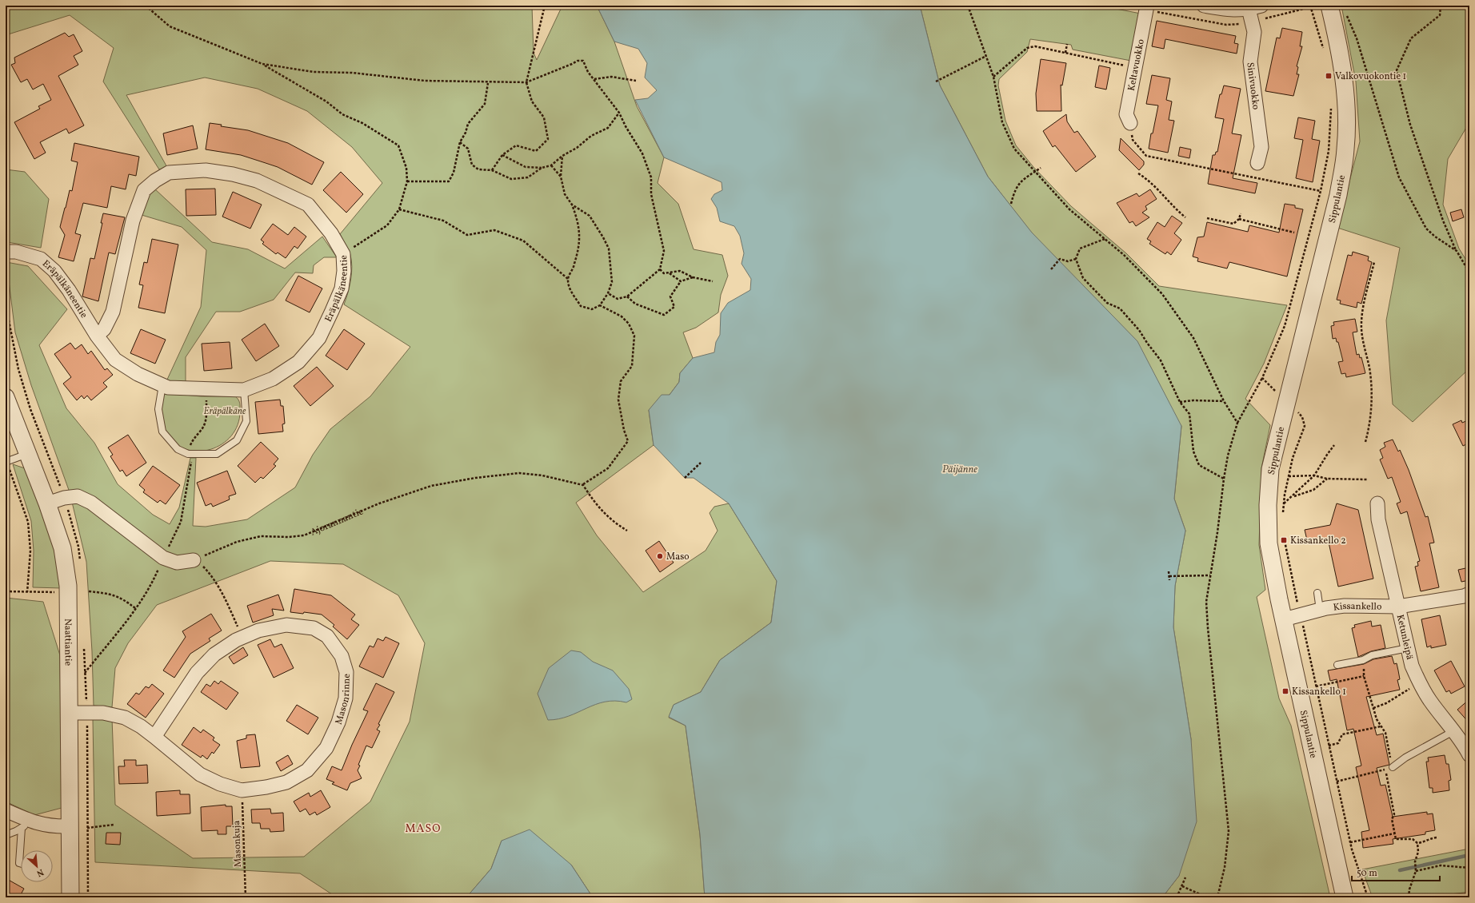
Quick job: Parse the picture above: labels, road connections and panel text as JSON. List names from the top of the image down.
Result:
{
  "streets": {
    "street": [
      "Keltavuokko",
      "Sinivuokko",
      "Sippulantie",
      "Eräpälkäneentie",
      "Kissankello",
      "Ketunleipä",
      "Naattiantie",
      "Masonrinne"
    ],
    "path": ["Ajorannantie", "Masonkuja"]
  },
  "crossings": [
    ["Sippulantie", "Kissankello"],
    ["Kissankello", "Ketunleipä"],
    ["Naattiantie", "Masonrinne"],
    ["Masonrinne", "Masonkuja"]
  ],
  "districts": ["MASO"],
  "water": ["Päijänne"],
  "parks": ["Eräpälkäne"],
  "places": {
    "transit": ["Valkovuokontie 1", "Kissankello 2", "Kissankello 1"],
    "other": ["Maso"]
  },
  "scale_bar": "50 m",
  "north": "bottom right"
}
